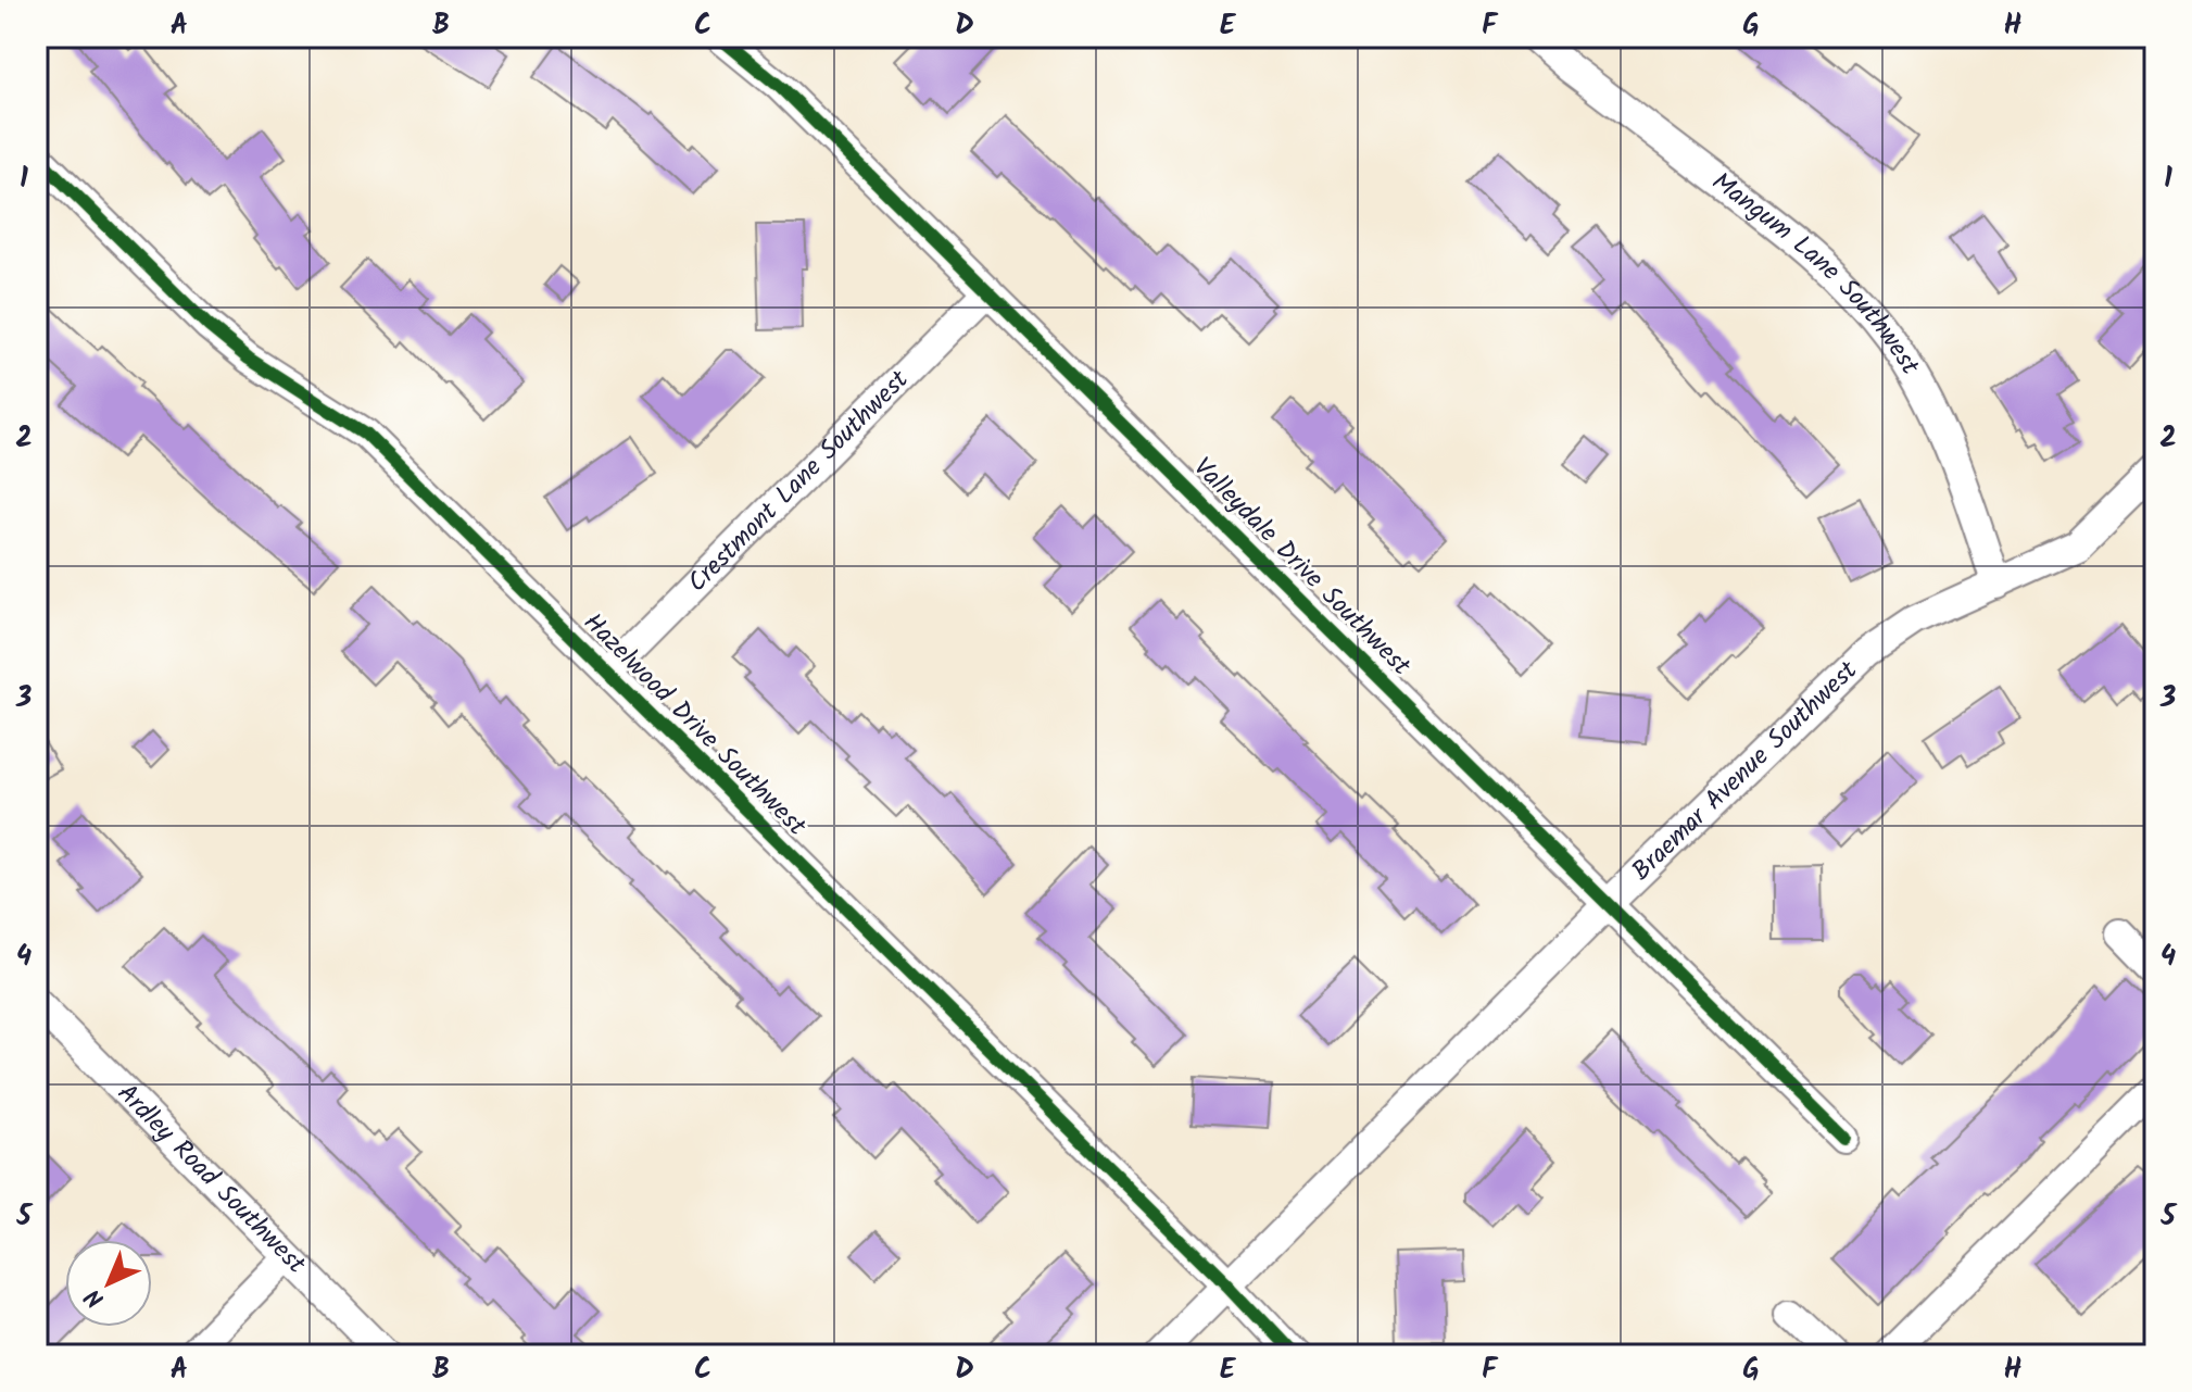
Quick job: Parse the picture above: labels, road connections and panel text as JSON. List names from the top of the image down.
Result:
{
  "streets": {
    "street": [
      "Mangum Lane Southwest",
      "Crestmont Lane Southwest",
      "Valleydale Drive Southwest",
      "Hazelwood Drive Southwest",
      "Braemar Avenue Southwest",
      "Ardley Road Southwest"
    ]
  },
  "crossings": [
    ["Mangum Lane Southwest", "Braemar Avenue Southwest"],
    ["Crestmont Lane Southwest", "Valleydale Drive Southwest"],
    ["Crestmont Lane Southwest", "Hazelwood Drive Southwest"],
    ["Valleydale Drive Southwest", "Braemar Avenue Southwest"],
    ["Hazelwood Drive Southwest", "Braemar Avenue Southwest"]
  ],
  "north": "bottom left",
  "grid": {
    "columns": [
      "A",
      "B",
      "C",
      "D",
      "E",
      "F",
      "G",
      "H"
    ],
    "rows": [
      "1",
      "2",
      "3",
      "4",
      "5"
    ]
  }
}
